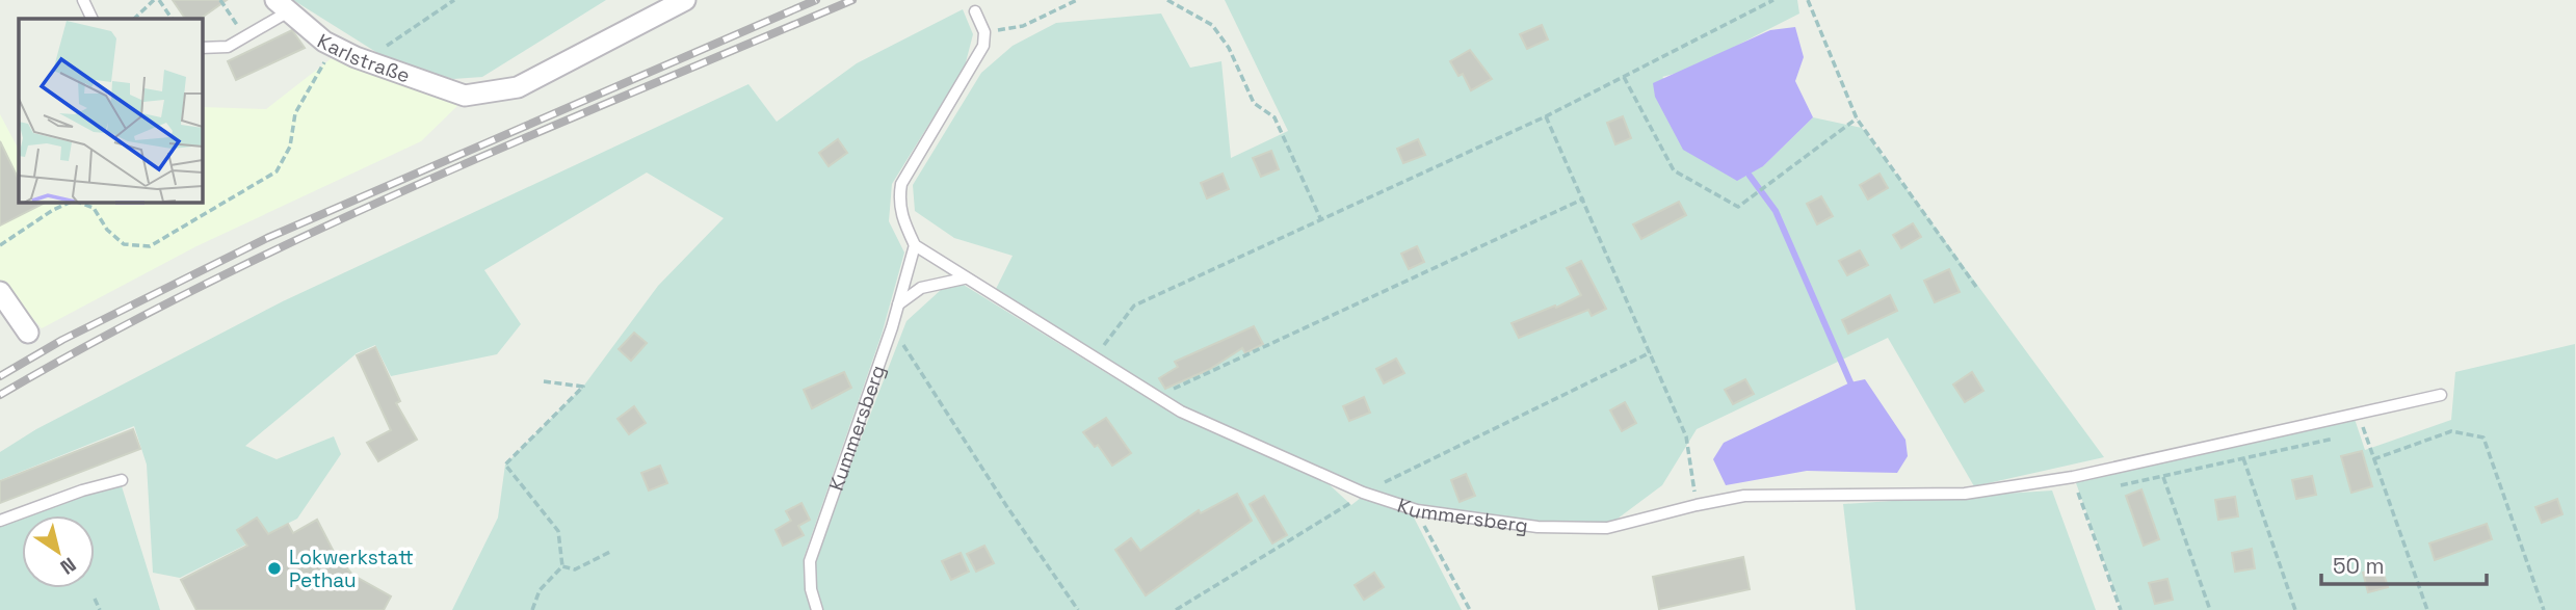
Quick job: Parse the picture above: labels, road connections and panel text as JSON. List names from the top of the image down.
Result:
{
  "streets": {
    "street": ["Karlstraße"],
    "lane": ["Kummersberg"]
  },
  "places": ["Lokwerkstatt Pethau"],
  "scale_bar": "50 m",
  "north": "bottom right"
}
